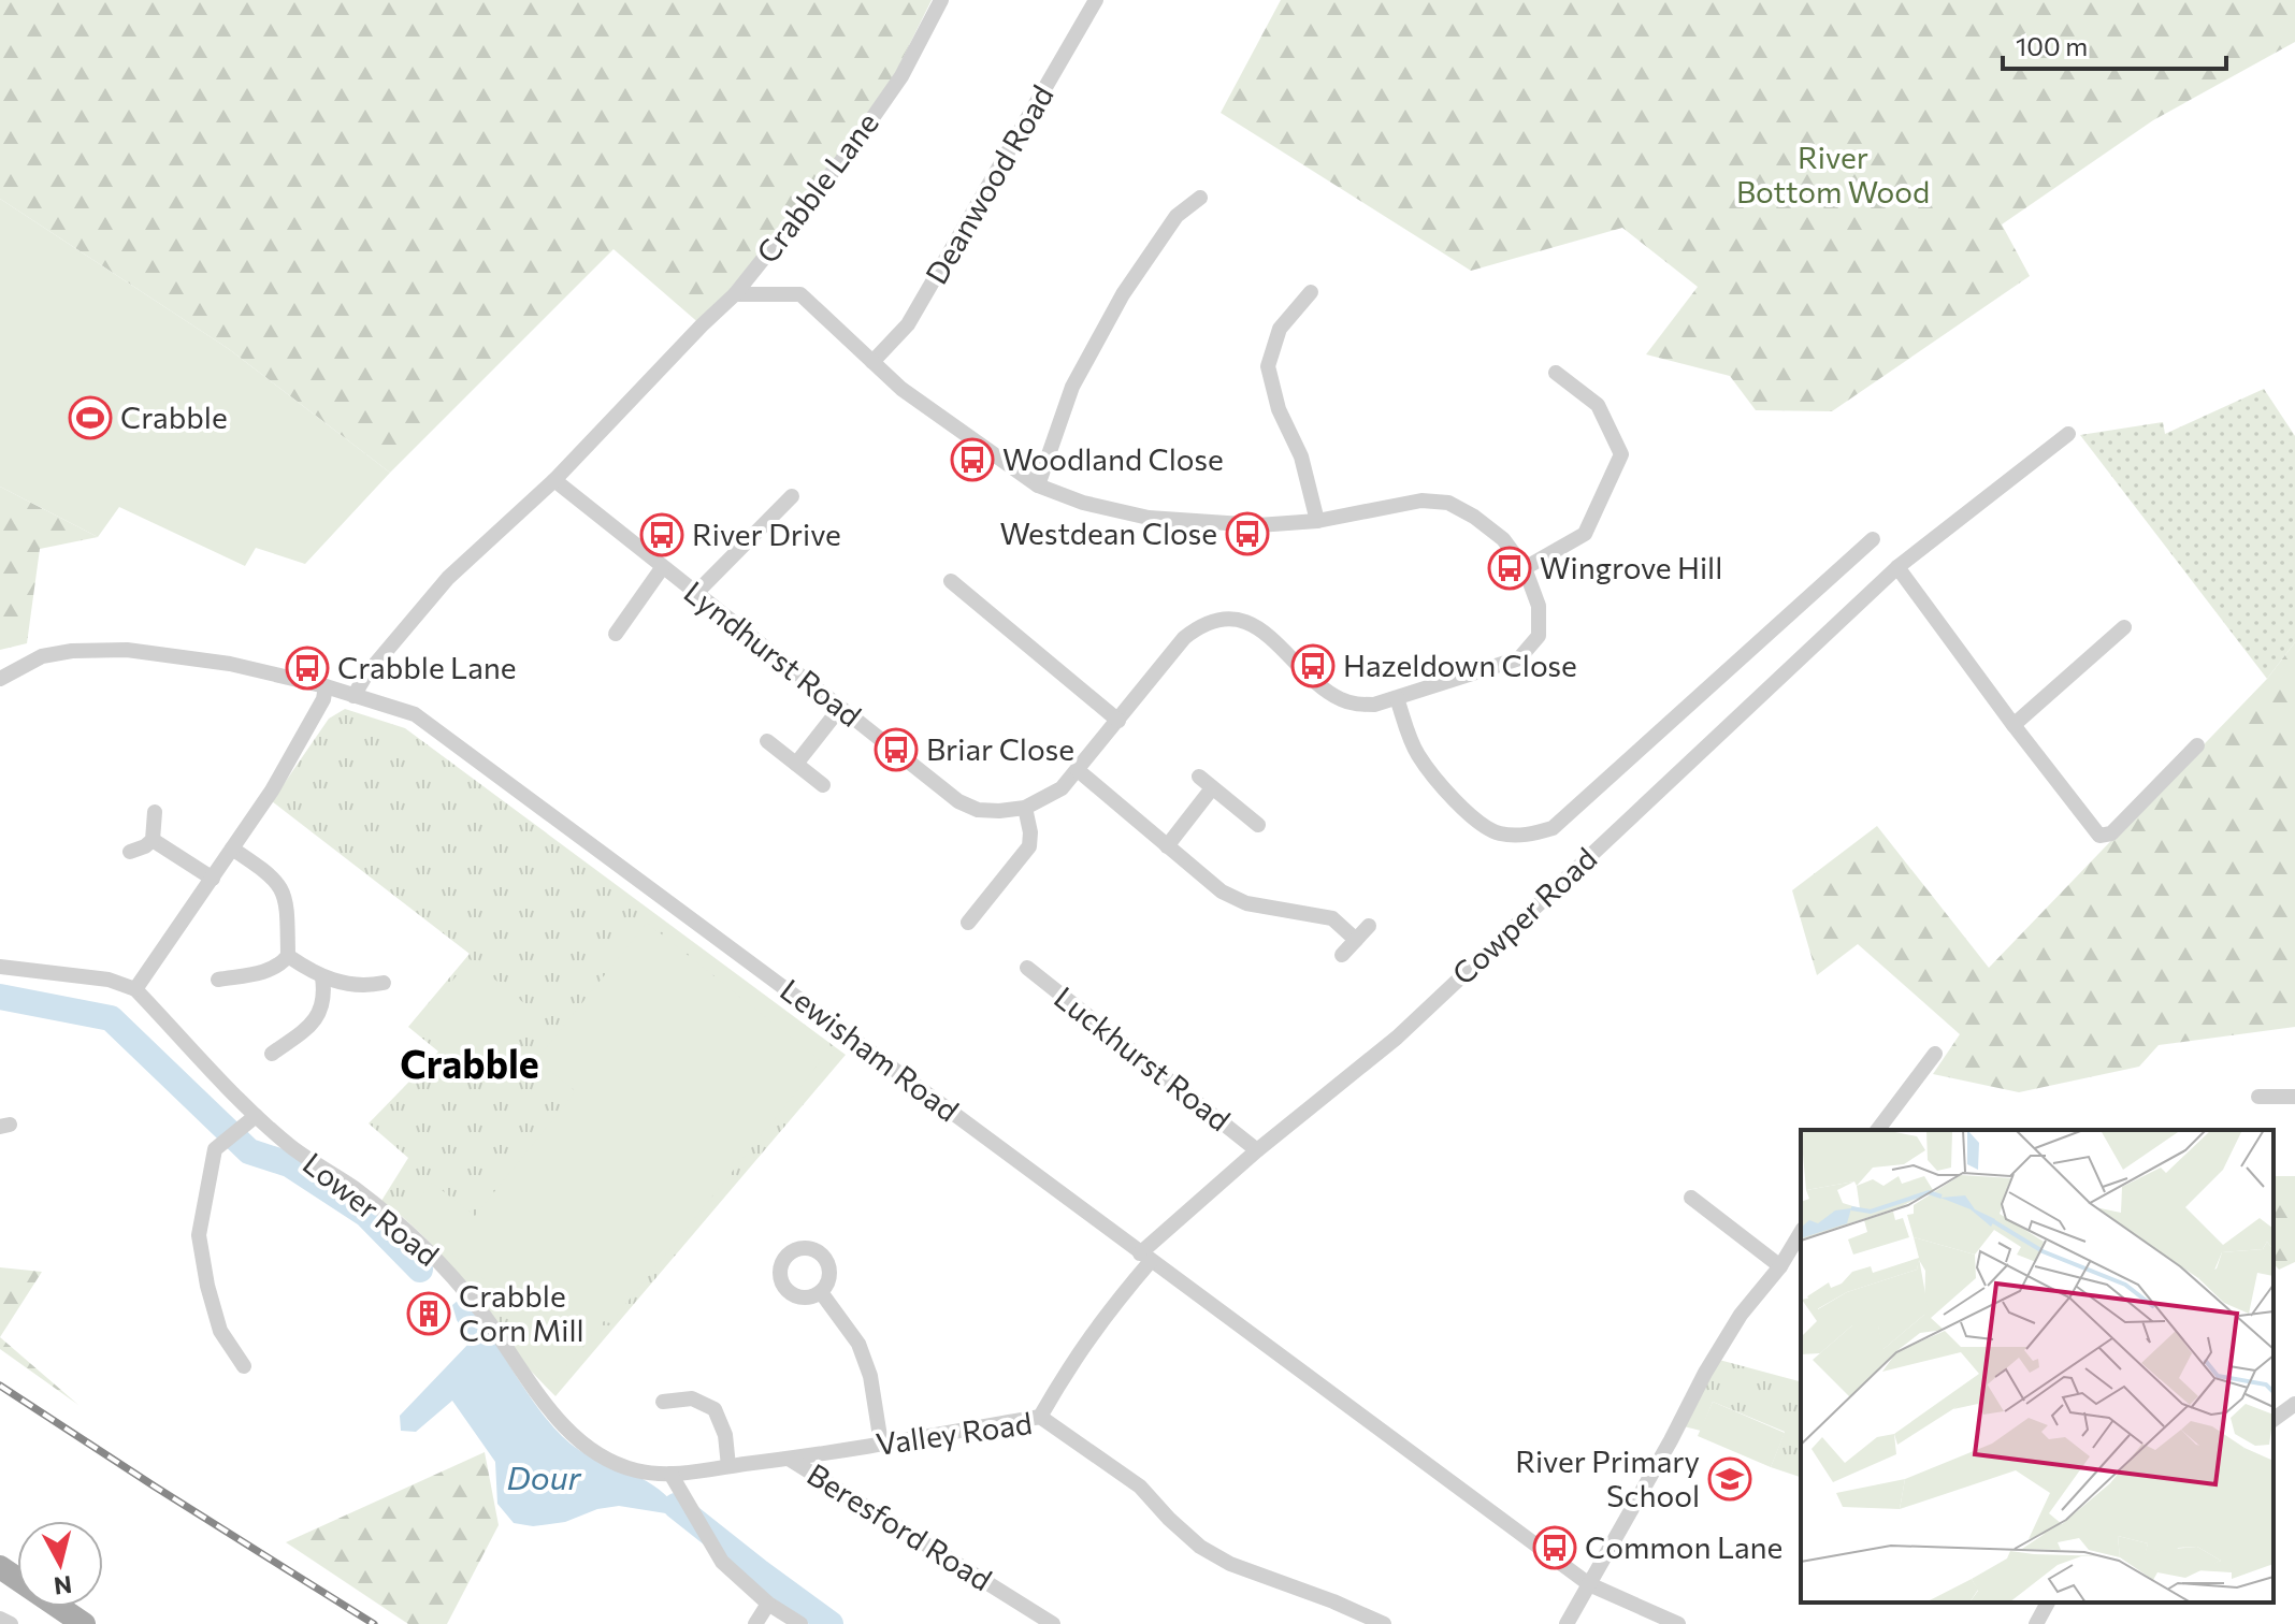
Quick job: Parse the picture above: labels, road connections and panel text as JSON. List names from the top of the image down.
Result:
{
  "streets": {
    "street": [
      "Deanwood Road",
      "Crabble Lane",
      "Lyndhurst Road",
      "Cowper Road",
      "Lewisham Road",
      "Luckhurst Road",
      "Lower Road",
      "Valley Road",
      "Beresford Road"
    ]
  },
  "crossings": [
    ["Crabble Lane", "Lyndhurst Road"],
    ["Crabble Lane", "Lewisham Road"],
    ["Cowper Road", "Lewisham Road"],
    ["Cowper Road", "Luckhurst Road"],
    ["Cowper Road", "Valley Road"],
    ["Lower Road", "Valley Road"],
    ["Valley Road", "Beresford Road"]
  ],
  "districts": ["Crabble"],
  "water": ["Dour"],
  "parks": ["River Bottom Wood"],
  "places": {
    "sports": ["Crabble"],
    "bus stop": [
      "Woodland Close",
      "Westdean Close",
      "River Drive",
      "Wingrove Hill",
      "Hazeldown Close",
      "Crabble Lane",
      "Briar Close",
      "Common Lane"
    ],
    "building": ["Crabble Corn Mill"],
    "school or university": ["River Primary School"]
  },
  "scale_bar": "100 m",
  "north": "bottom"
}
